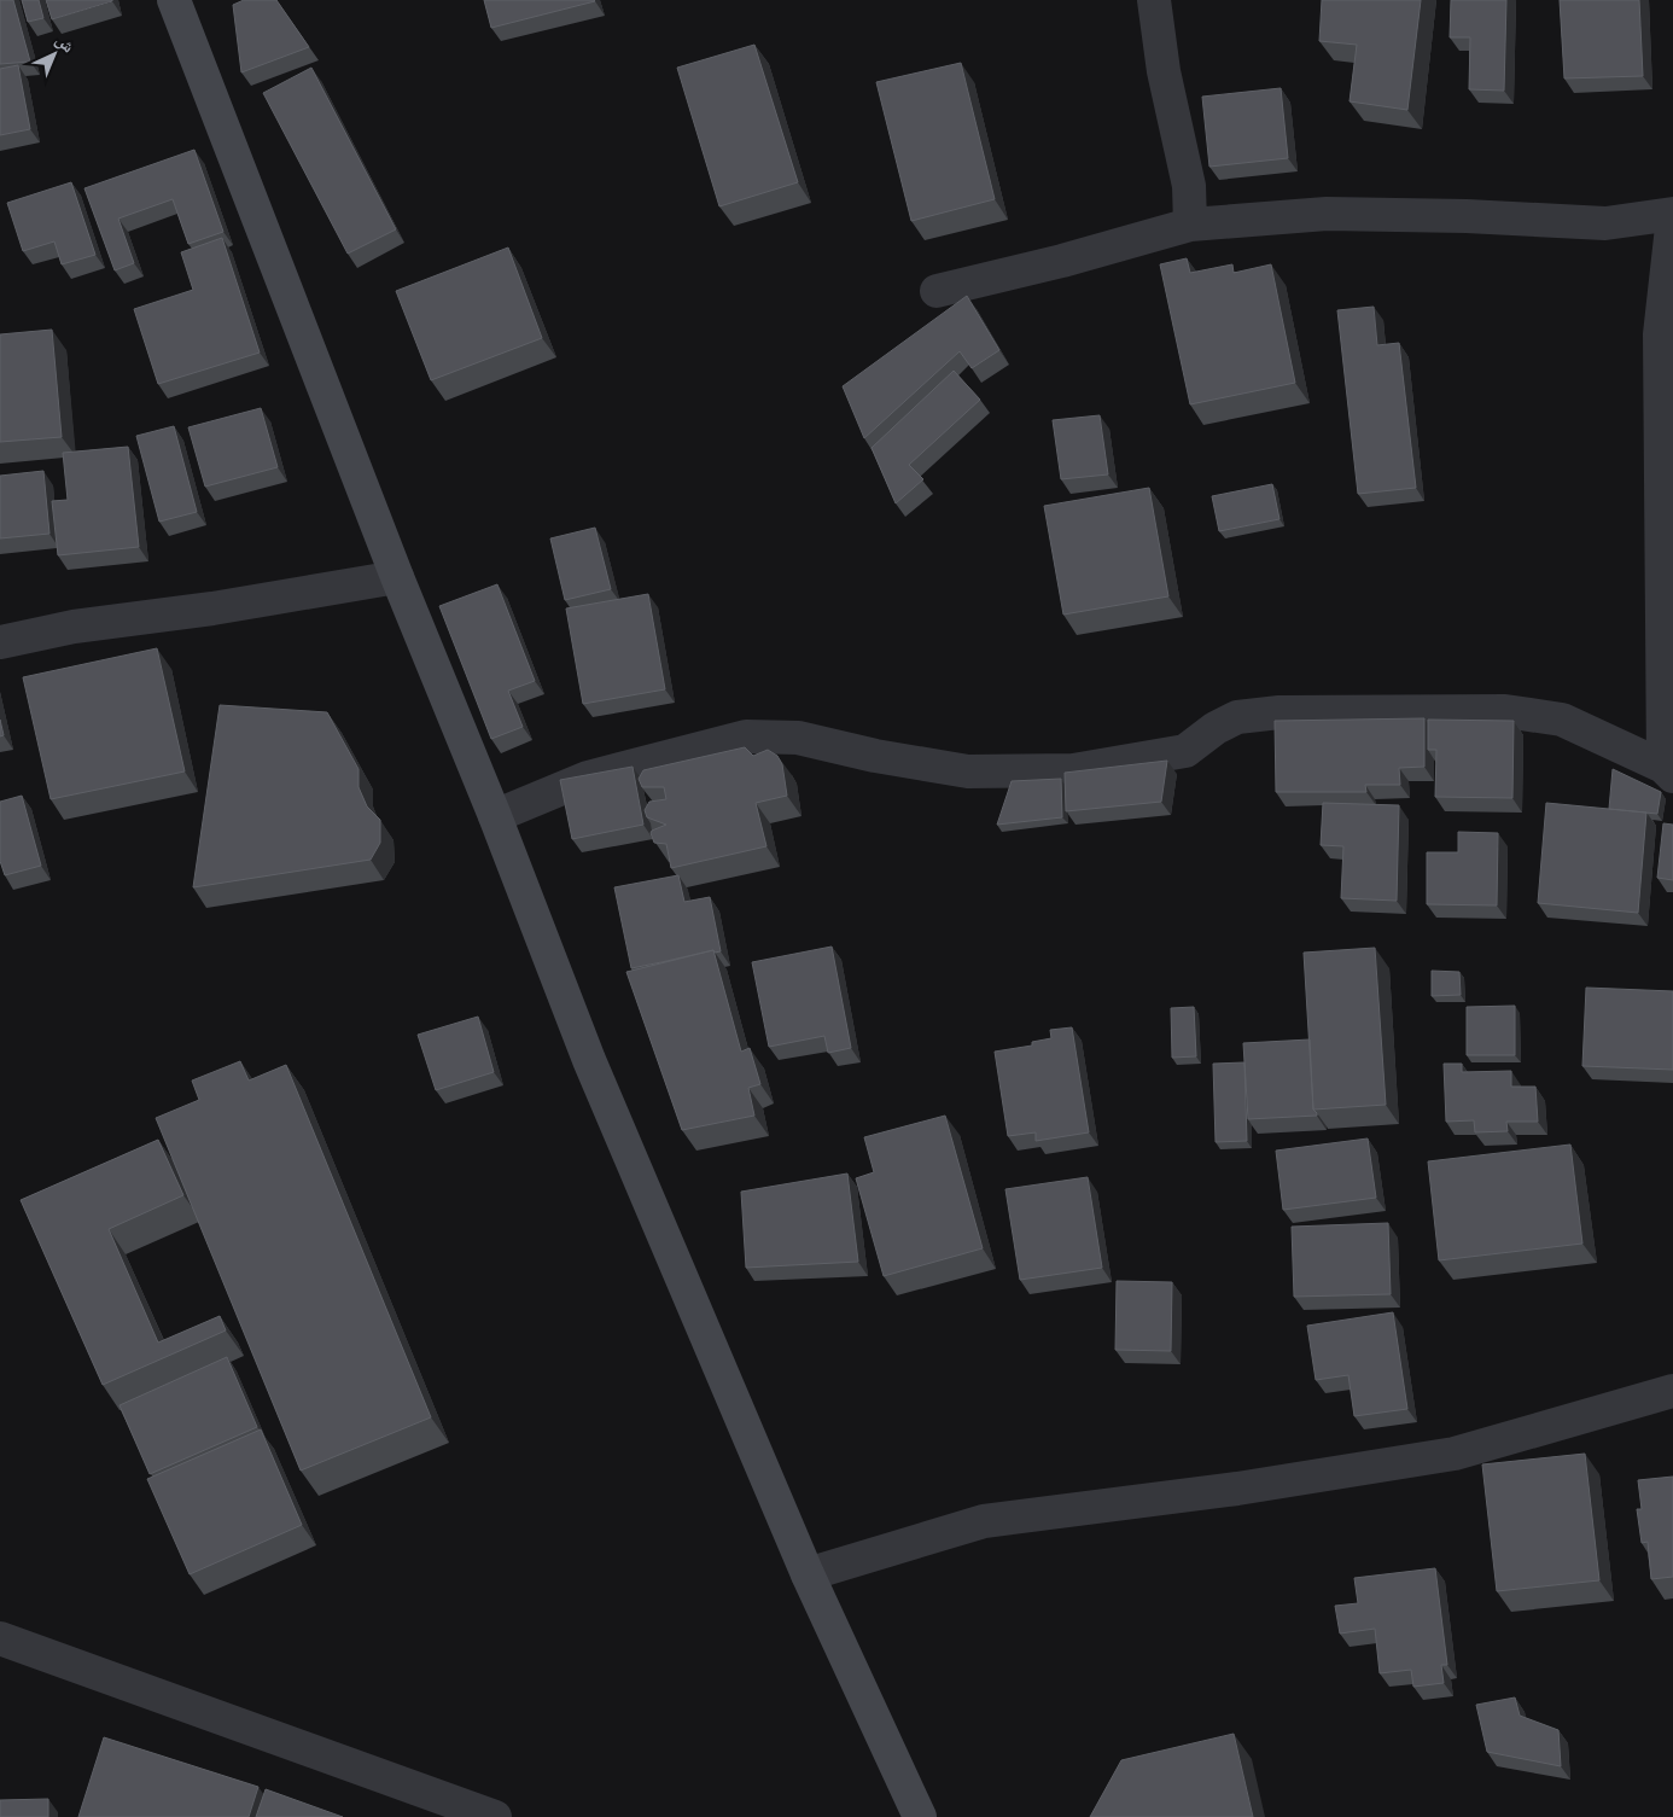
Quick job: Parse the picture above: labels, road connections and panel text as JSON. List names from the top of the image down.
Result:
{
  "north": "top right"
}
